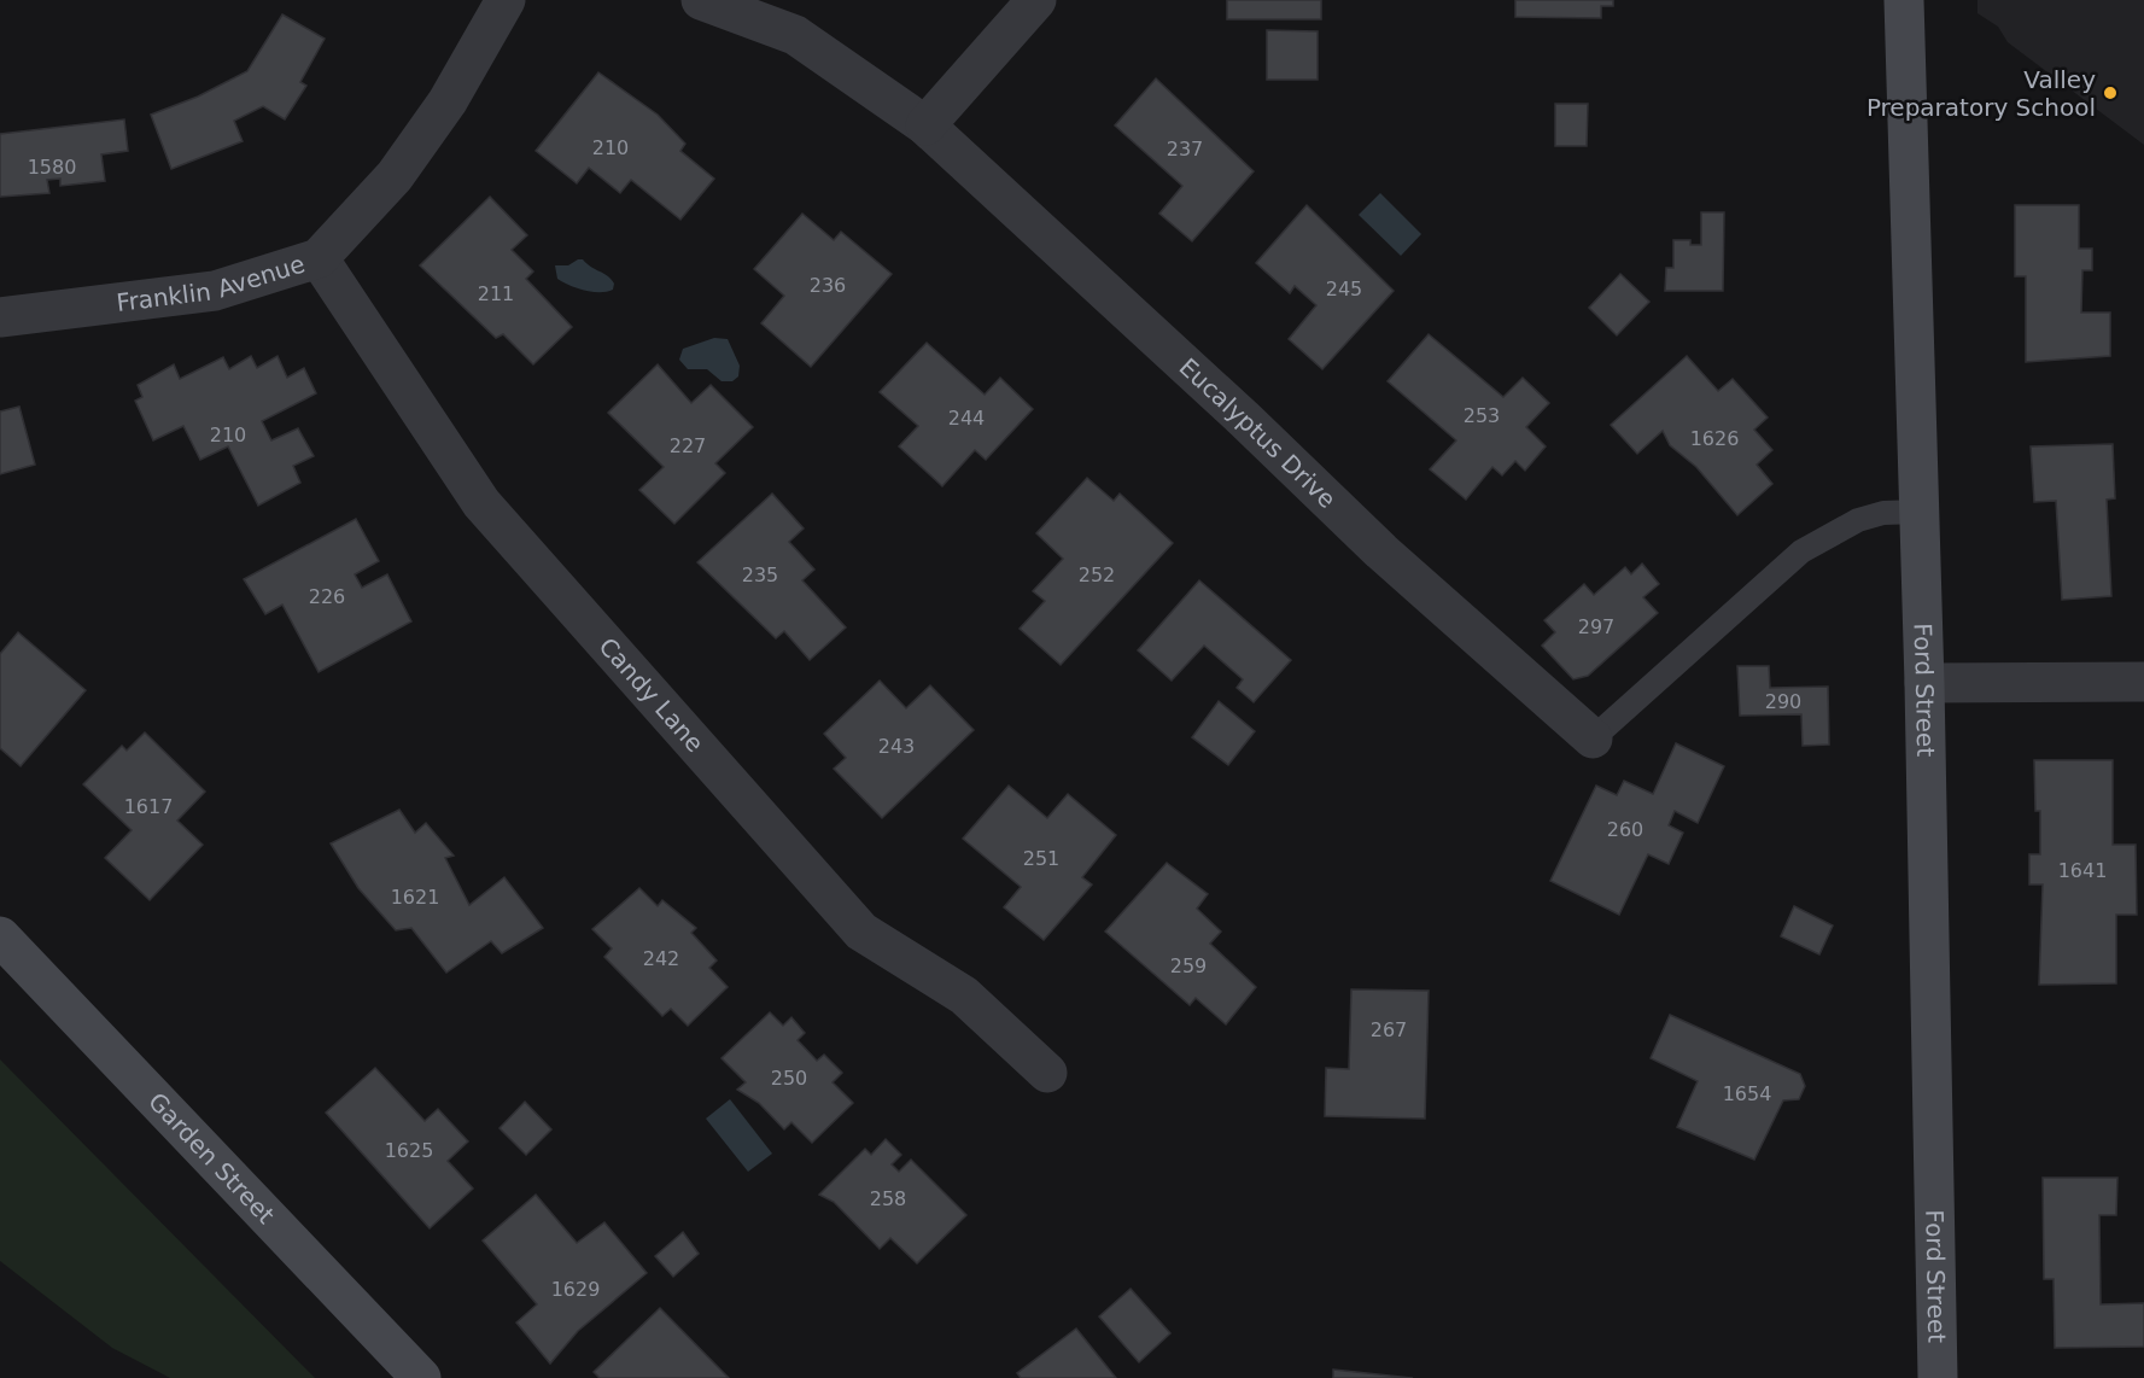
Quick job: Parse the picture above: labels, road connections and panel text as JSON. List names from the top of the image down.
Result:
{
  "streets": {
    "street": [
      "Franklin Avenue",
      "Eucalyptus Drive",
      "Ford Street",
      "Candy Lane",
      "Garden Street"
    ]
  },
  "crossings": [
    ["Franklin Avenue", "Candy Lane"]
  ],
  "places": ["Valley Preparatory School"],
  "house_numbers": [
    "210",
    "237",
    "1580",
    "236",
    "245",
    "211",
    "253",
    "244",
    "210",
    "1626",
    "227",
    "235",
    "252",
    "226",
    "297",
    "290",
    "243",
    "1617",
    "260",
    "251",
    "1641",
    "1621",
    "242",
    "259",
    "267",
    "250",
    "1654",
    "1625",
    "258",
    "1629"
  ]
}
